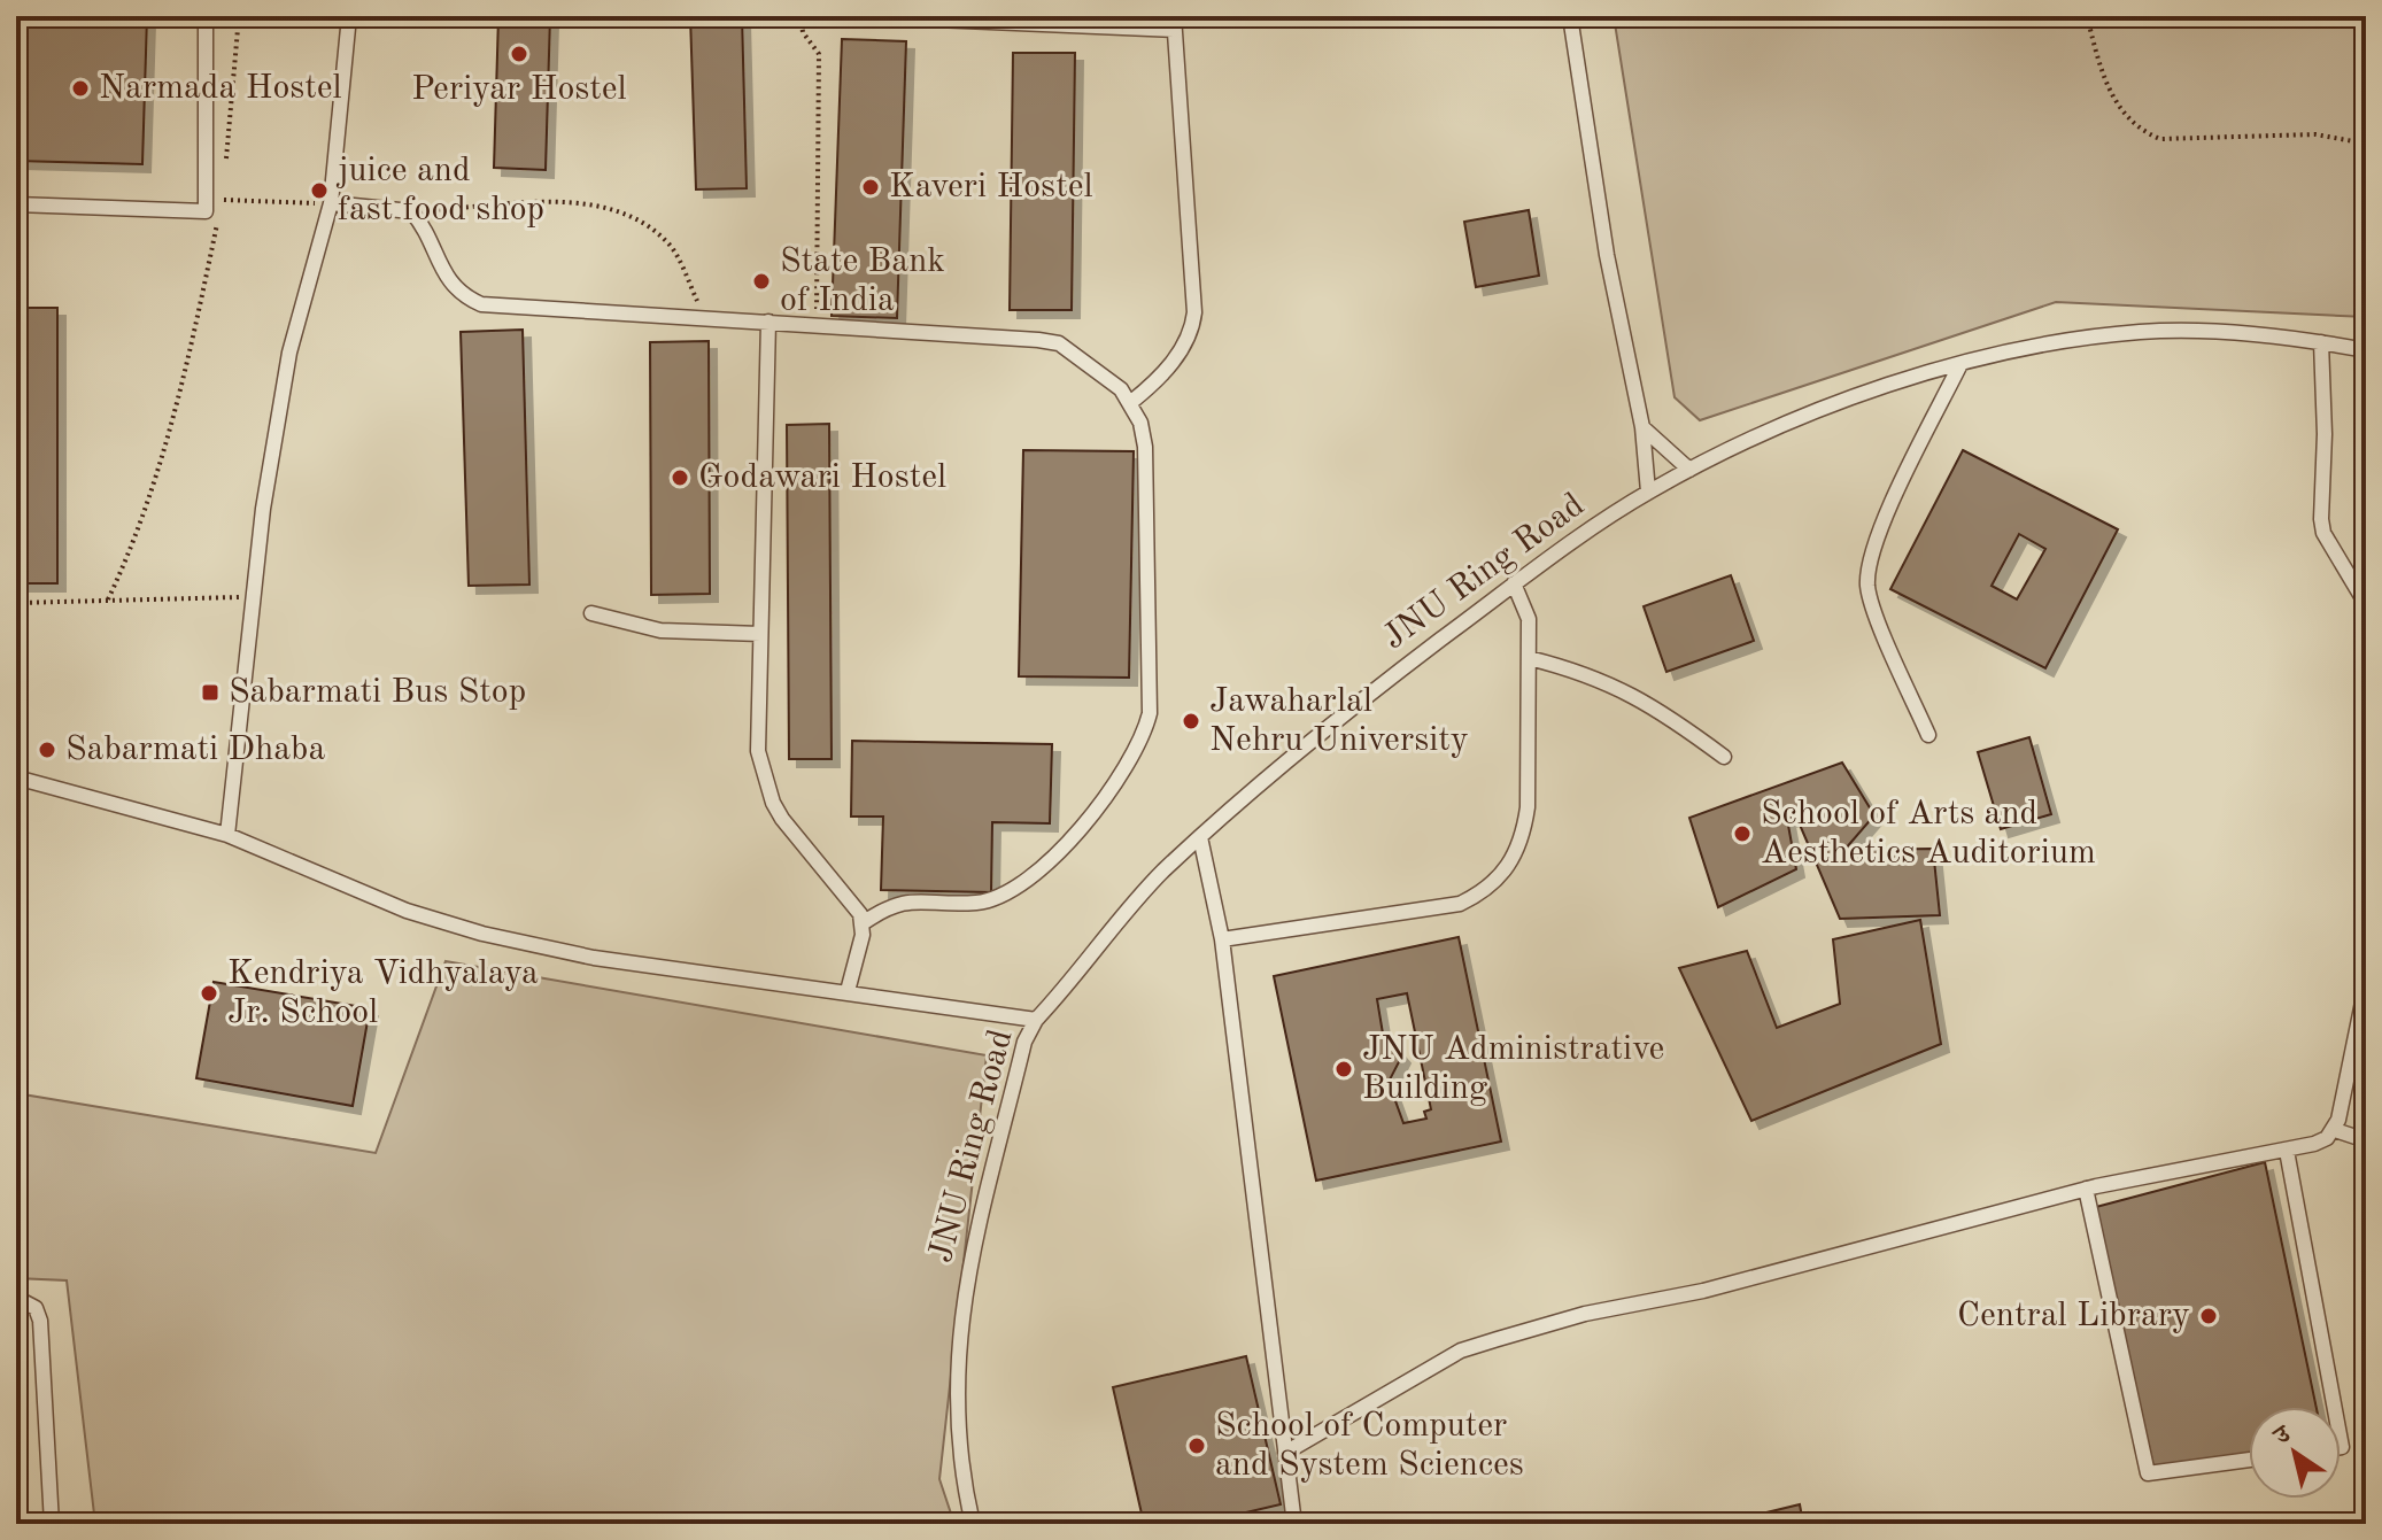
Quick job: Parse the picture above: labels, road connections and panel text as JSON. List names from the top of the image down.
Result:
{
  "streets": {
    "lane": ["JNU Ring Road"]
  },
  "places": {
    "other": [
      "Periyar Hostel",
      "Narmada Hostel",
      "Kaveri Hostel",
      "juice and fast food shop",
      "State Bank of India",
      "Godawari Hostel",
      "Jawaharlal Nehru University",
      "Sabarmati Dhaba",
      "School of Arts and Aesthetics Auditorium",
      "Kendriya Vidhyalaya Jr. School",
      "JNU Administrative Building",
      "Central Library",
      "School of Computer and System Sciences"
    ],
    "transit": ["Sabarmati Bus Stop"]
  },
  "north": "top left"
}
